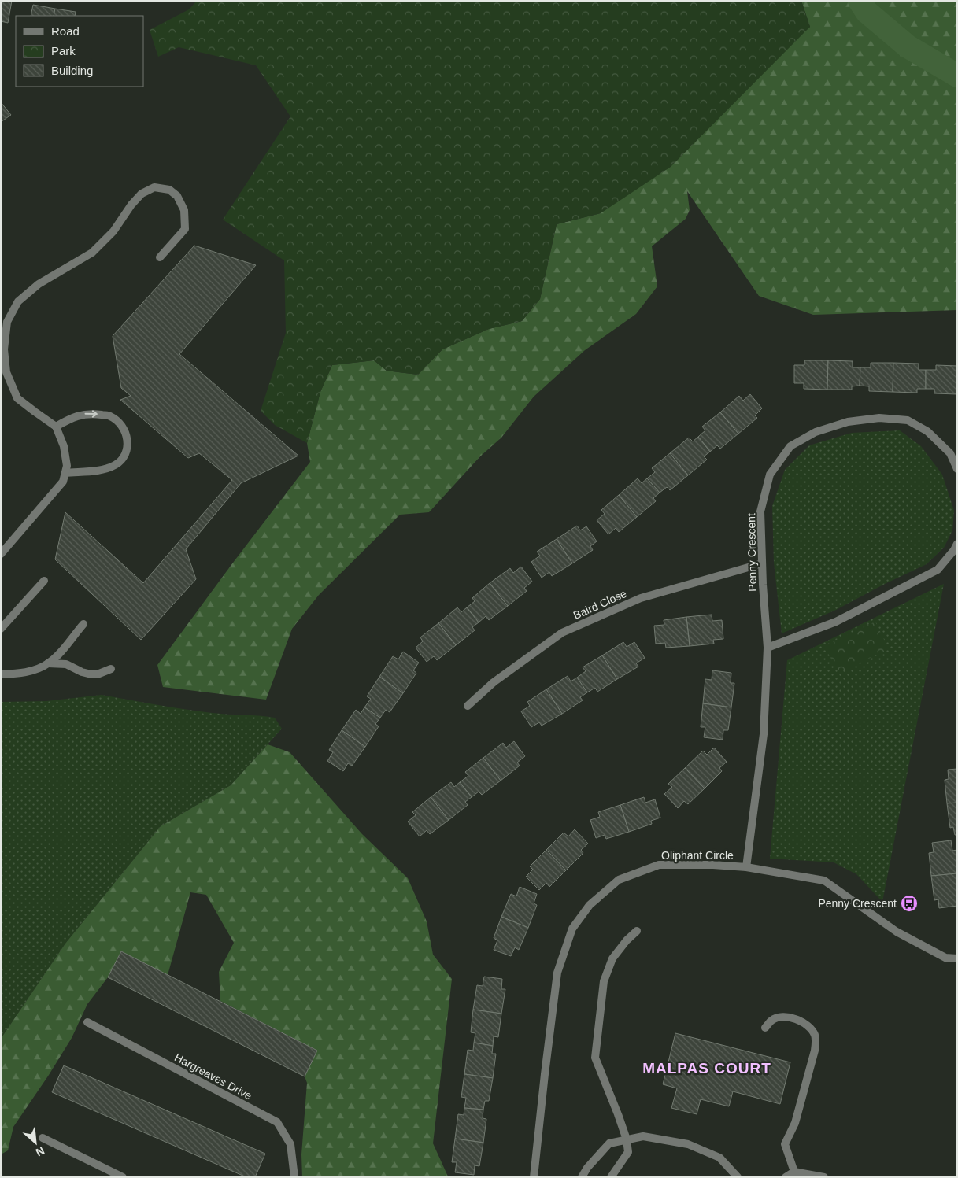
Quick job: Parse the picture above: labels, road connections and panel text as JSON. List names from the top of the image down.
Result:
{
  "streets": {
    "street": [
      "Penny Crescent",
      "Baird Close",
      "Oliphant Circle",
      "Hargreaves Drive"
    ]
  },
  "crossings": [
    ["Penny Crescent", "Baird Close"],
    ["Penny Crescent", "Oliphant Circle"]
  ],
  "districts": ["MALPAS COURT"],
  "places": {
    "bus stop": ["Penny Crescent"]
  },
  "legend": ["Road", "Park", "Building"],
  "north": "bottom right"
}
